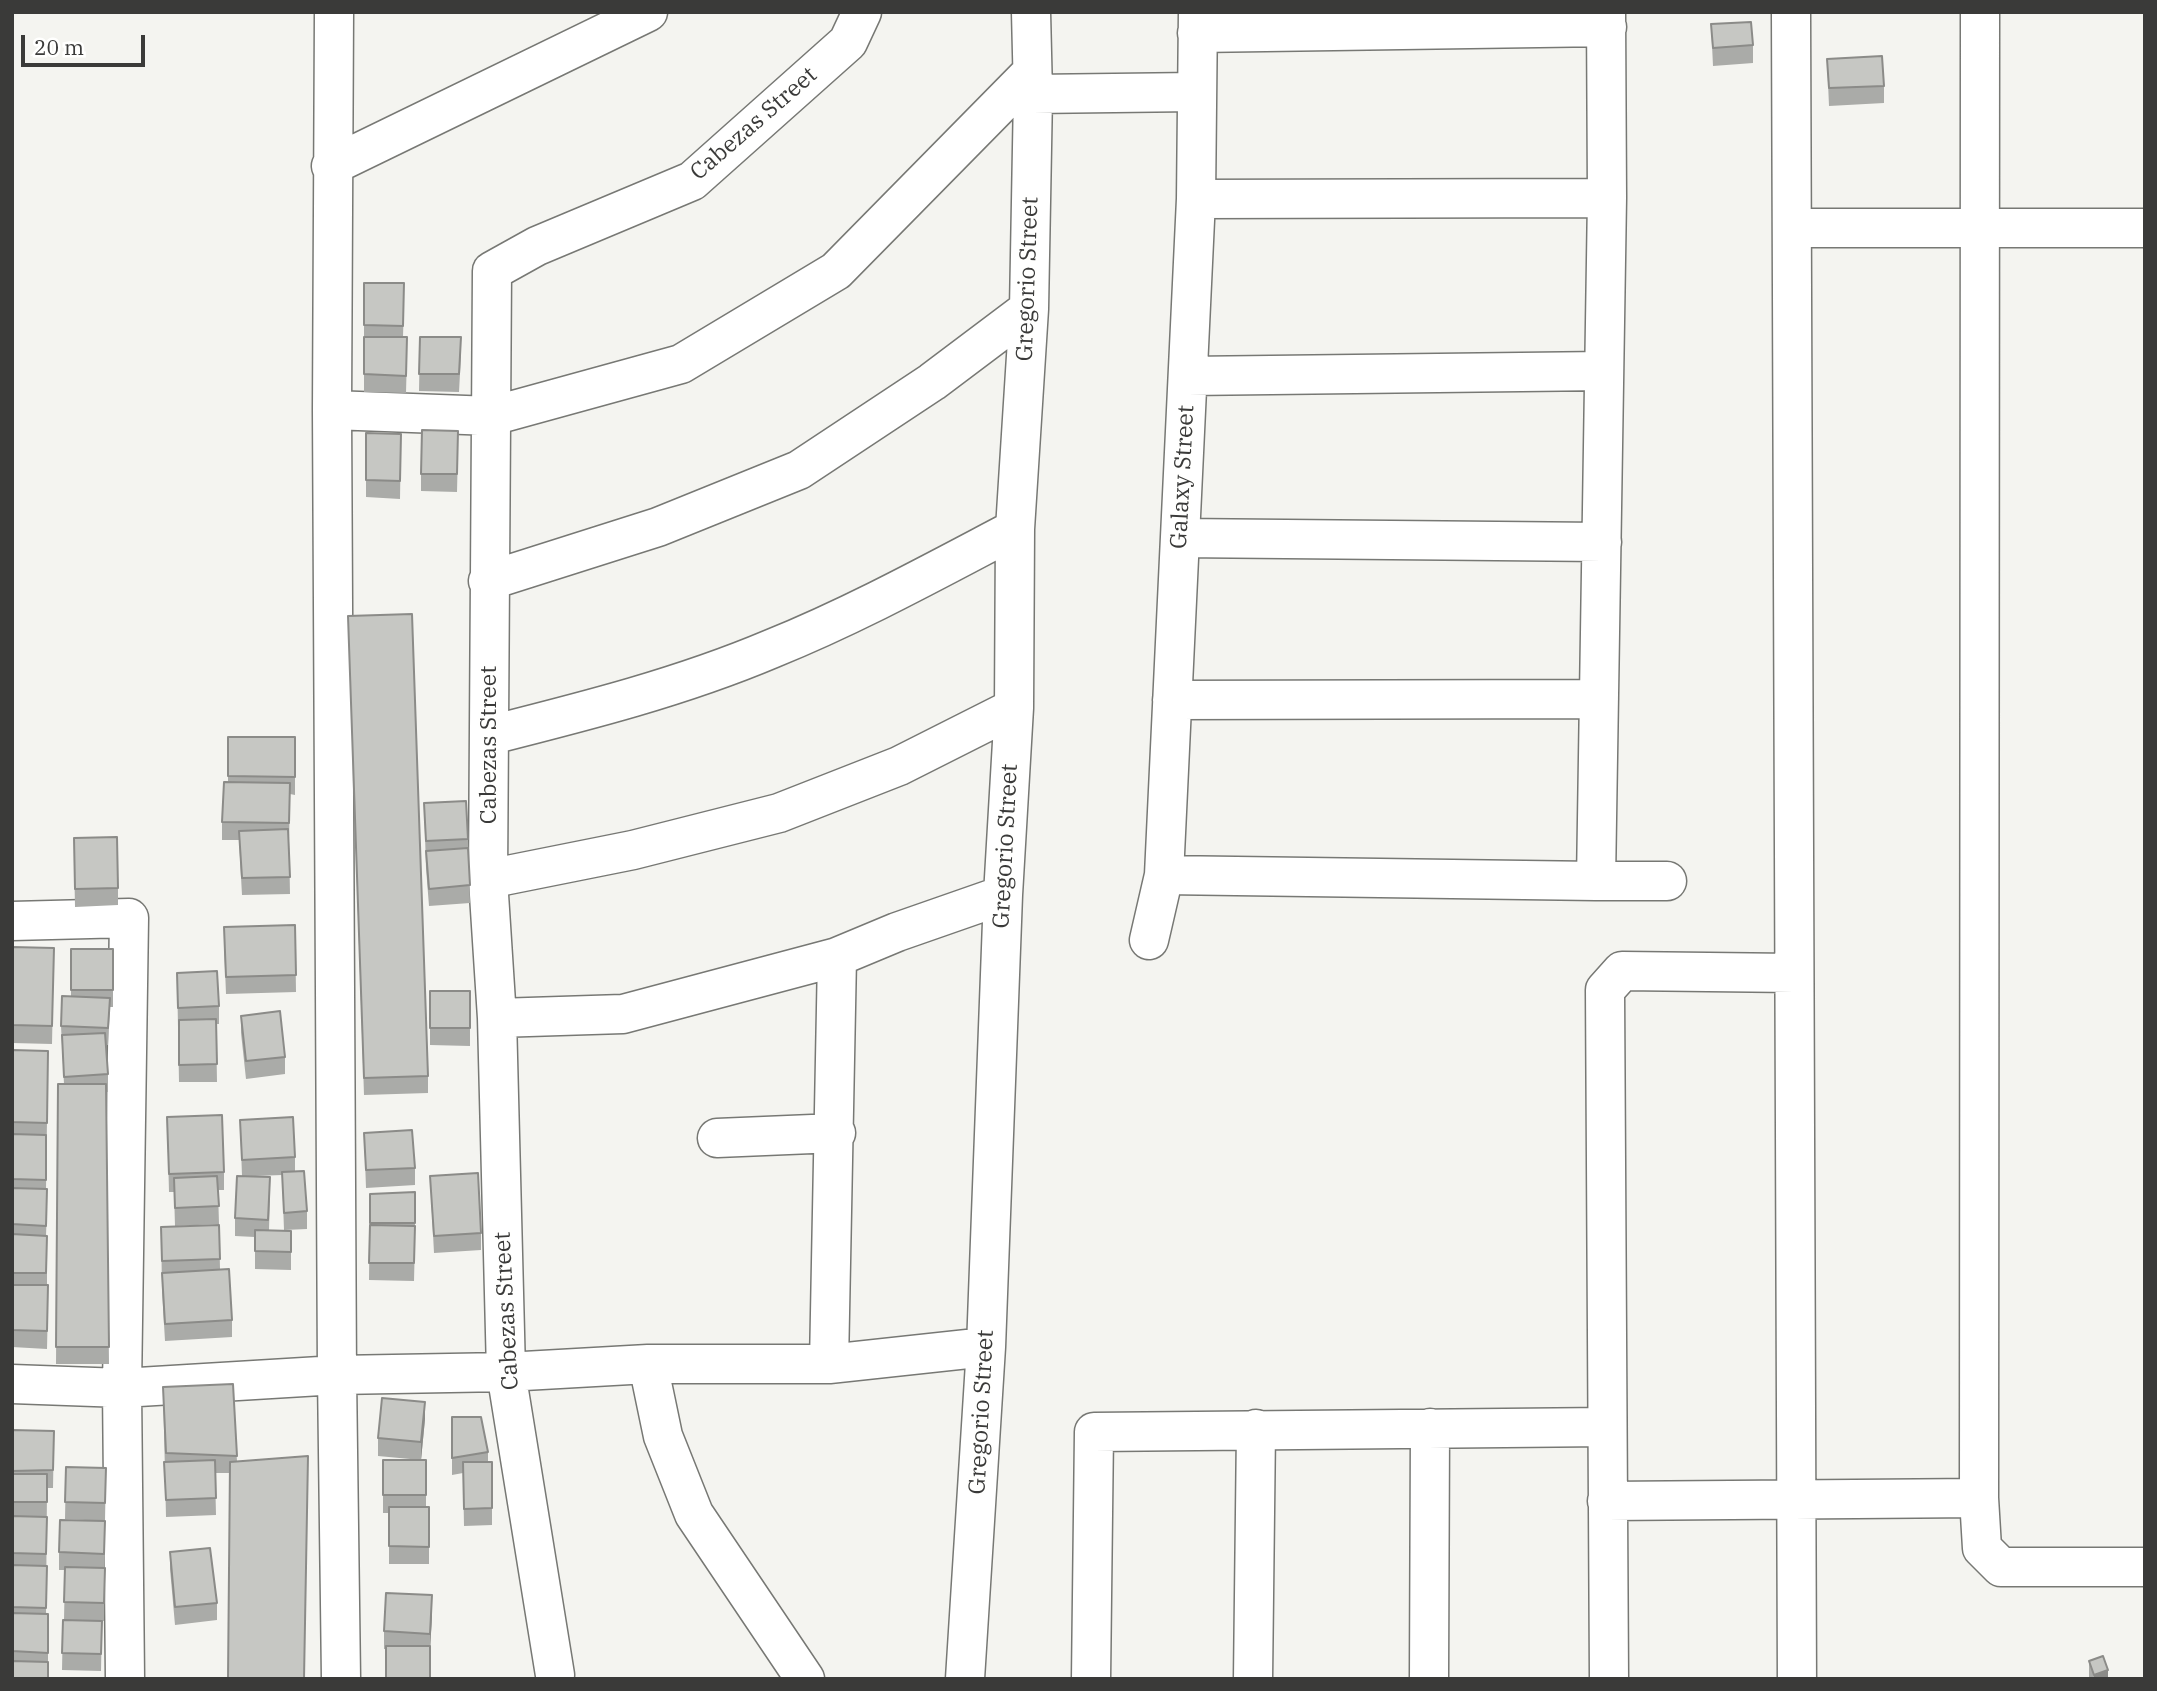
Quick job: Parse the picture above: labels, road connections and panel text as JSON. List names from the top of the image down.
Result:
{
  "streets": {
    "street": ["Cabezas Street", "Gregorio Street", "Galaxy Street"]
  },
  "scale_bar": "20 m"
}
